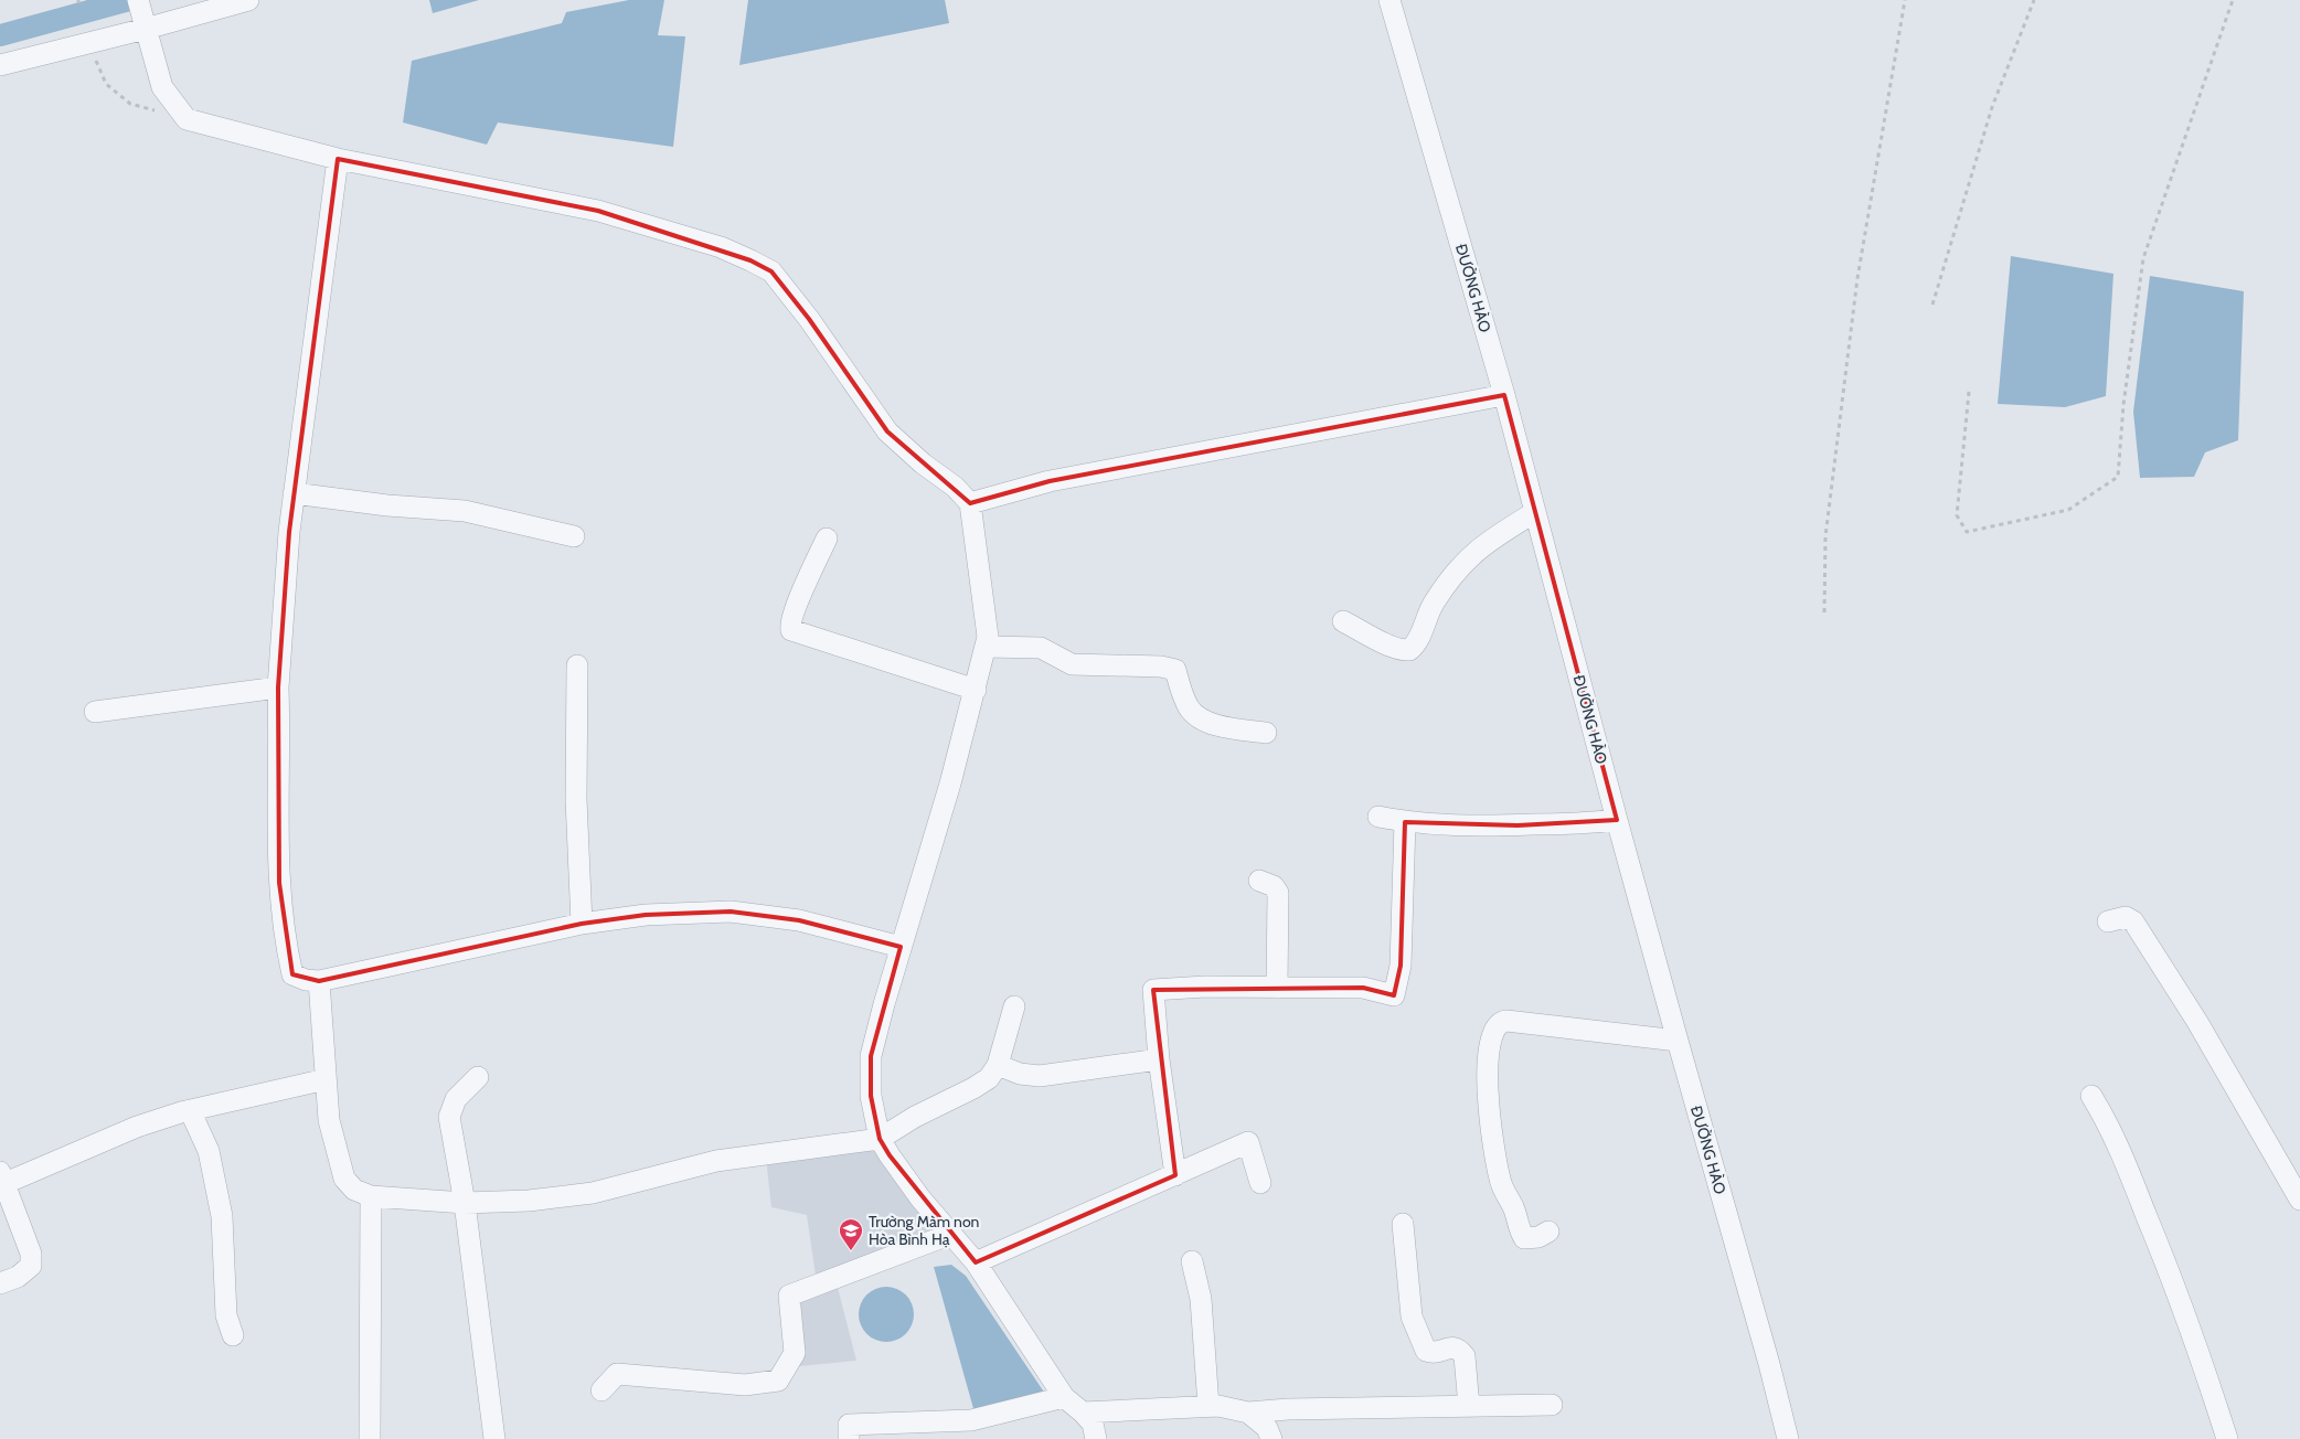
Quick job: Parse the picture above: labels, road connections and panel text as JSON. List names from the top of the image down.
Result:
{
  "streets": {
    "street": ["ĐƯỜNG HÀO"]
  },
  "places": {
    "school or university": ["Trường Màm non Hòa Bình Hạ"]
  }
}
